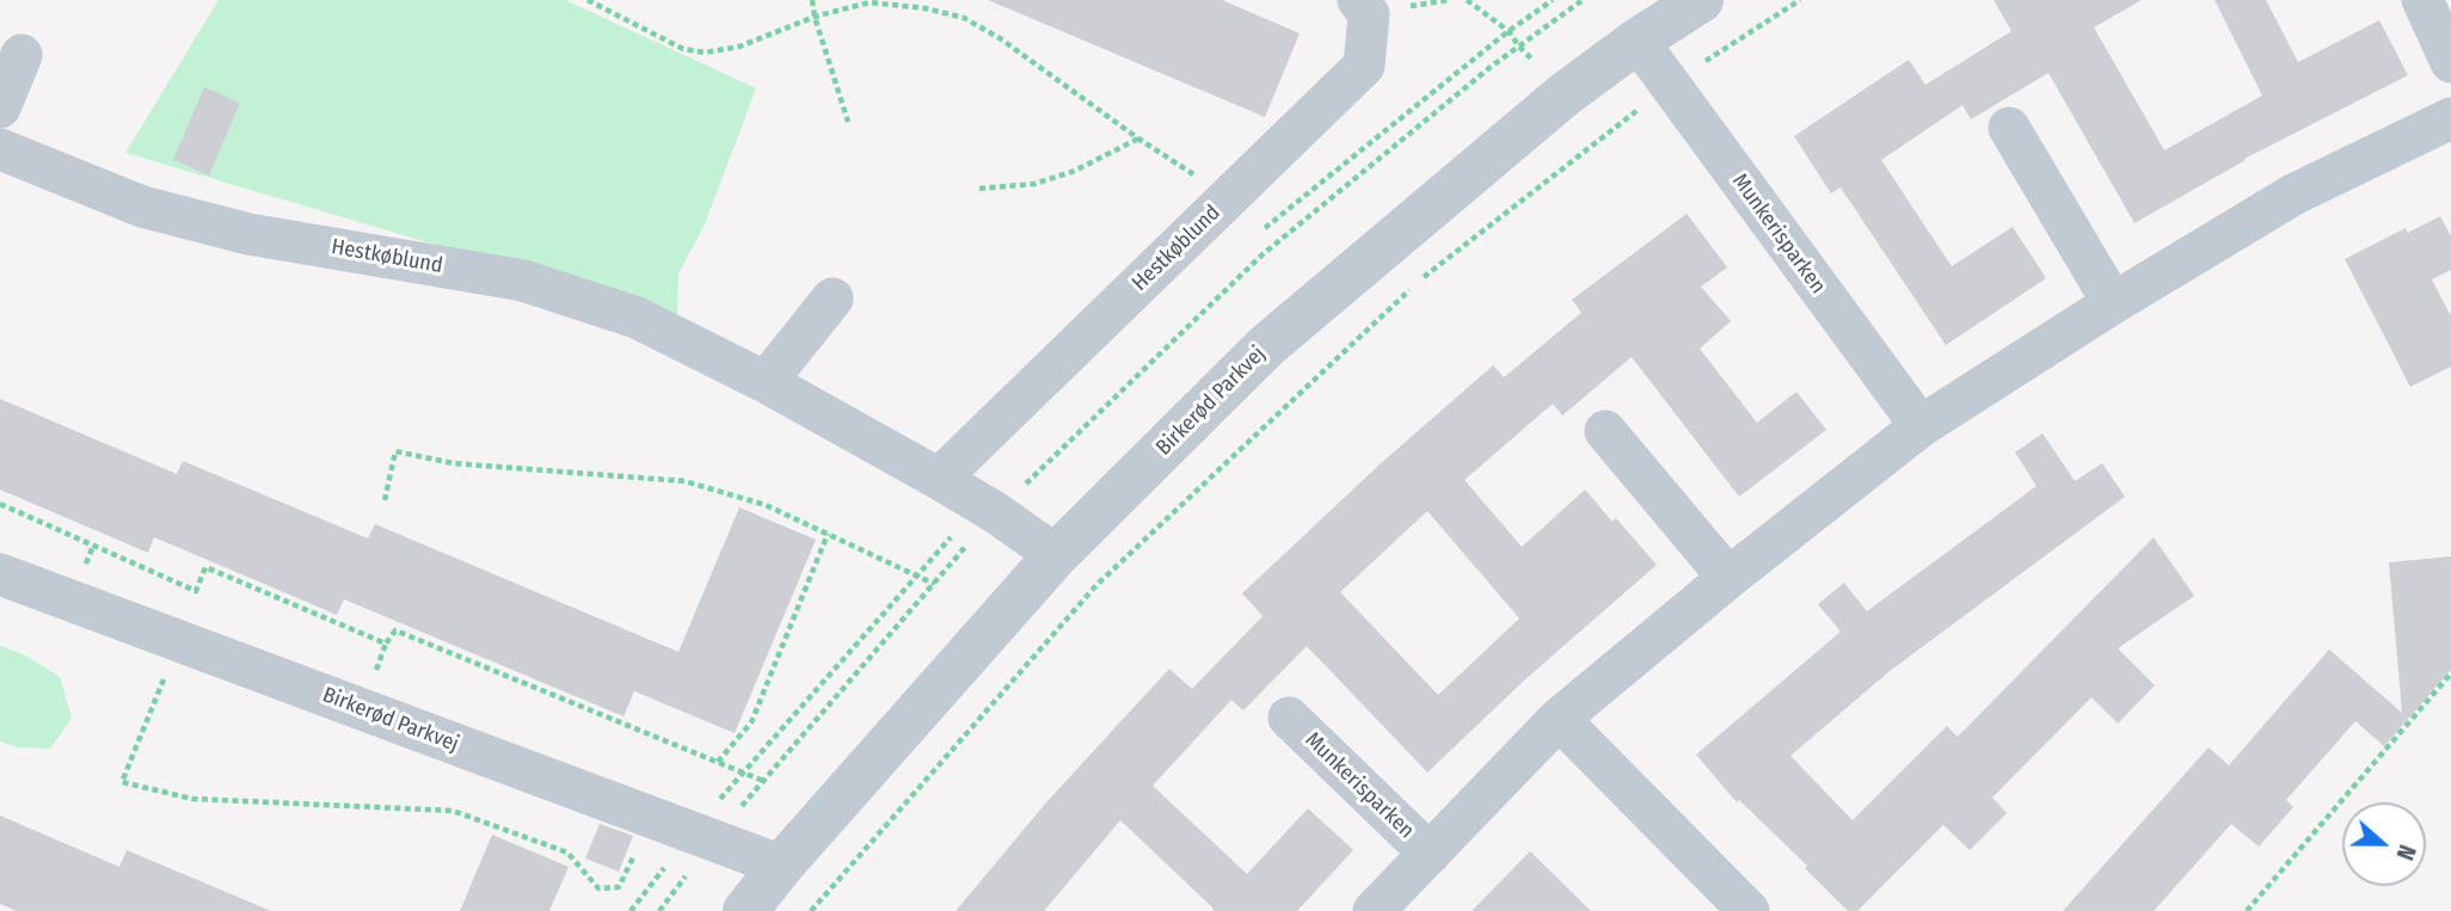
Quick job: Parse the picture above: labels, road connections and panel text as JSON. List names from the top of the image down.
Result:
{
  "streets": {
    "street": ["Munkerisparken", "Hestkøblund", "Birkerød Parkvej"]
  },
  "crossings": [
    ["Munkerisparken", "Birkerød Parkvej"],
    ["Hestkøblund", "Birkerød Parkvej"]
  ],
  "north": "right"
}
